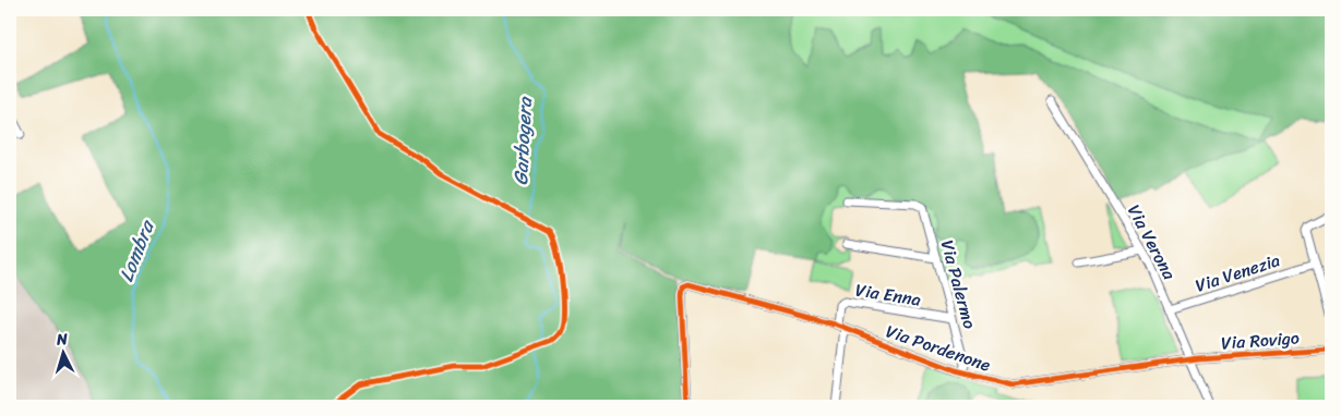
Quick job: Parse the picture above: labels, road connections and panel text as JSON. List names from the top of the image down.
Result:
{
  "streets": {
    "street": [
      "Via Verona",
      "Via Venezia",
      "Via Palermo",
      "Via Enna",
      "Via Rovigo",
      "Via Pordenone"
    ]
  },
  "crossings": [
    ["Via Verona", "Via Venezia"],
    ["Via Verona", "Via Rovigo"],
    ["Via Verona", "Via Pordenone"],
    ["Via Palermo", "Via Enna"],
    ["Via Palermo", "Via Pordenone"],
    ["Via Enna", "Via Pordenone"],
    ["Via Rovigo", "Via Pordenone"]
  ],
  "water": ["Garbogera", "Lombra"],
  "north": "top"
}
